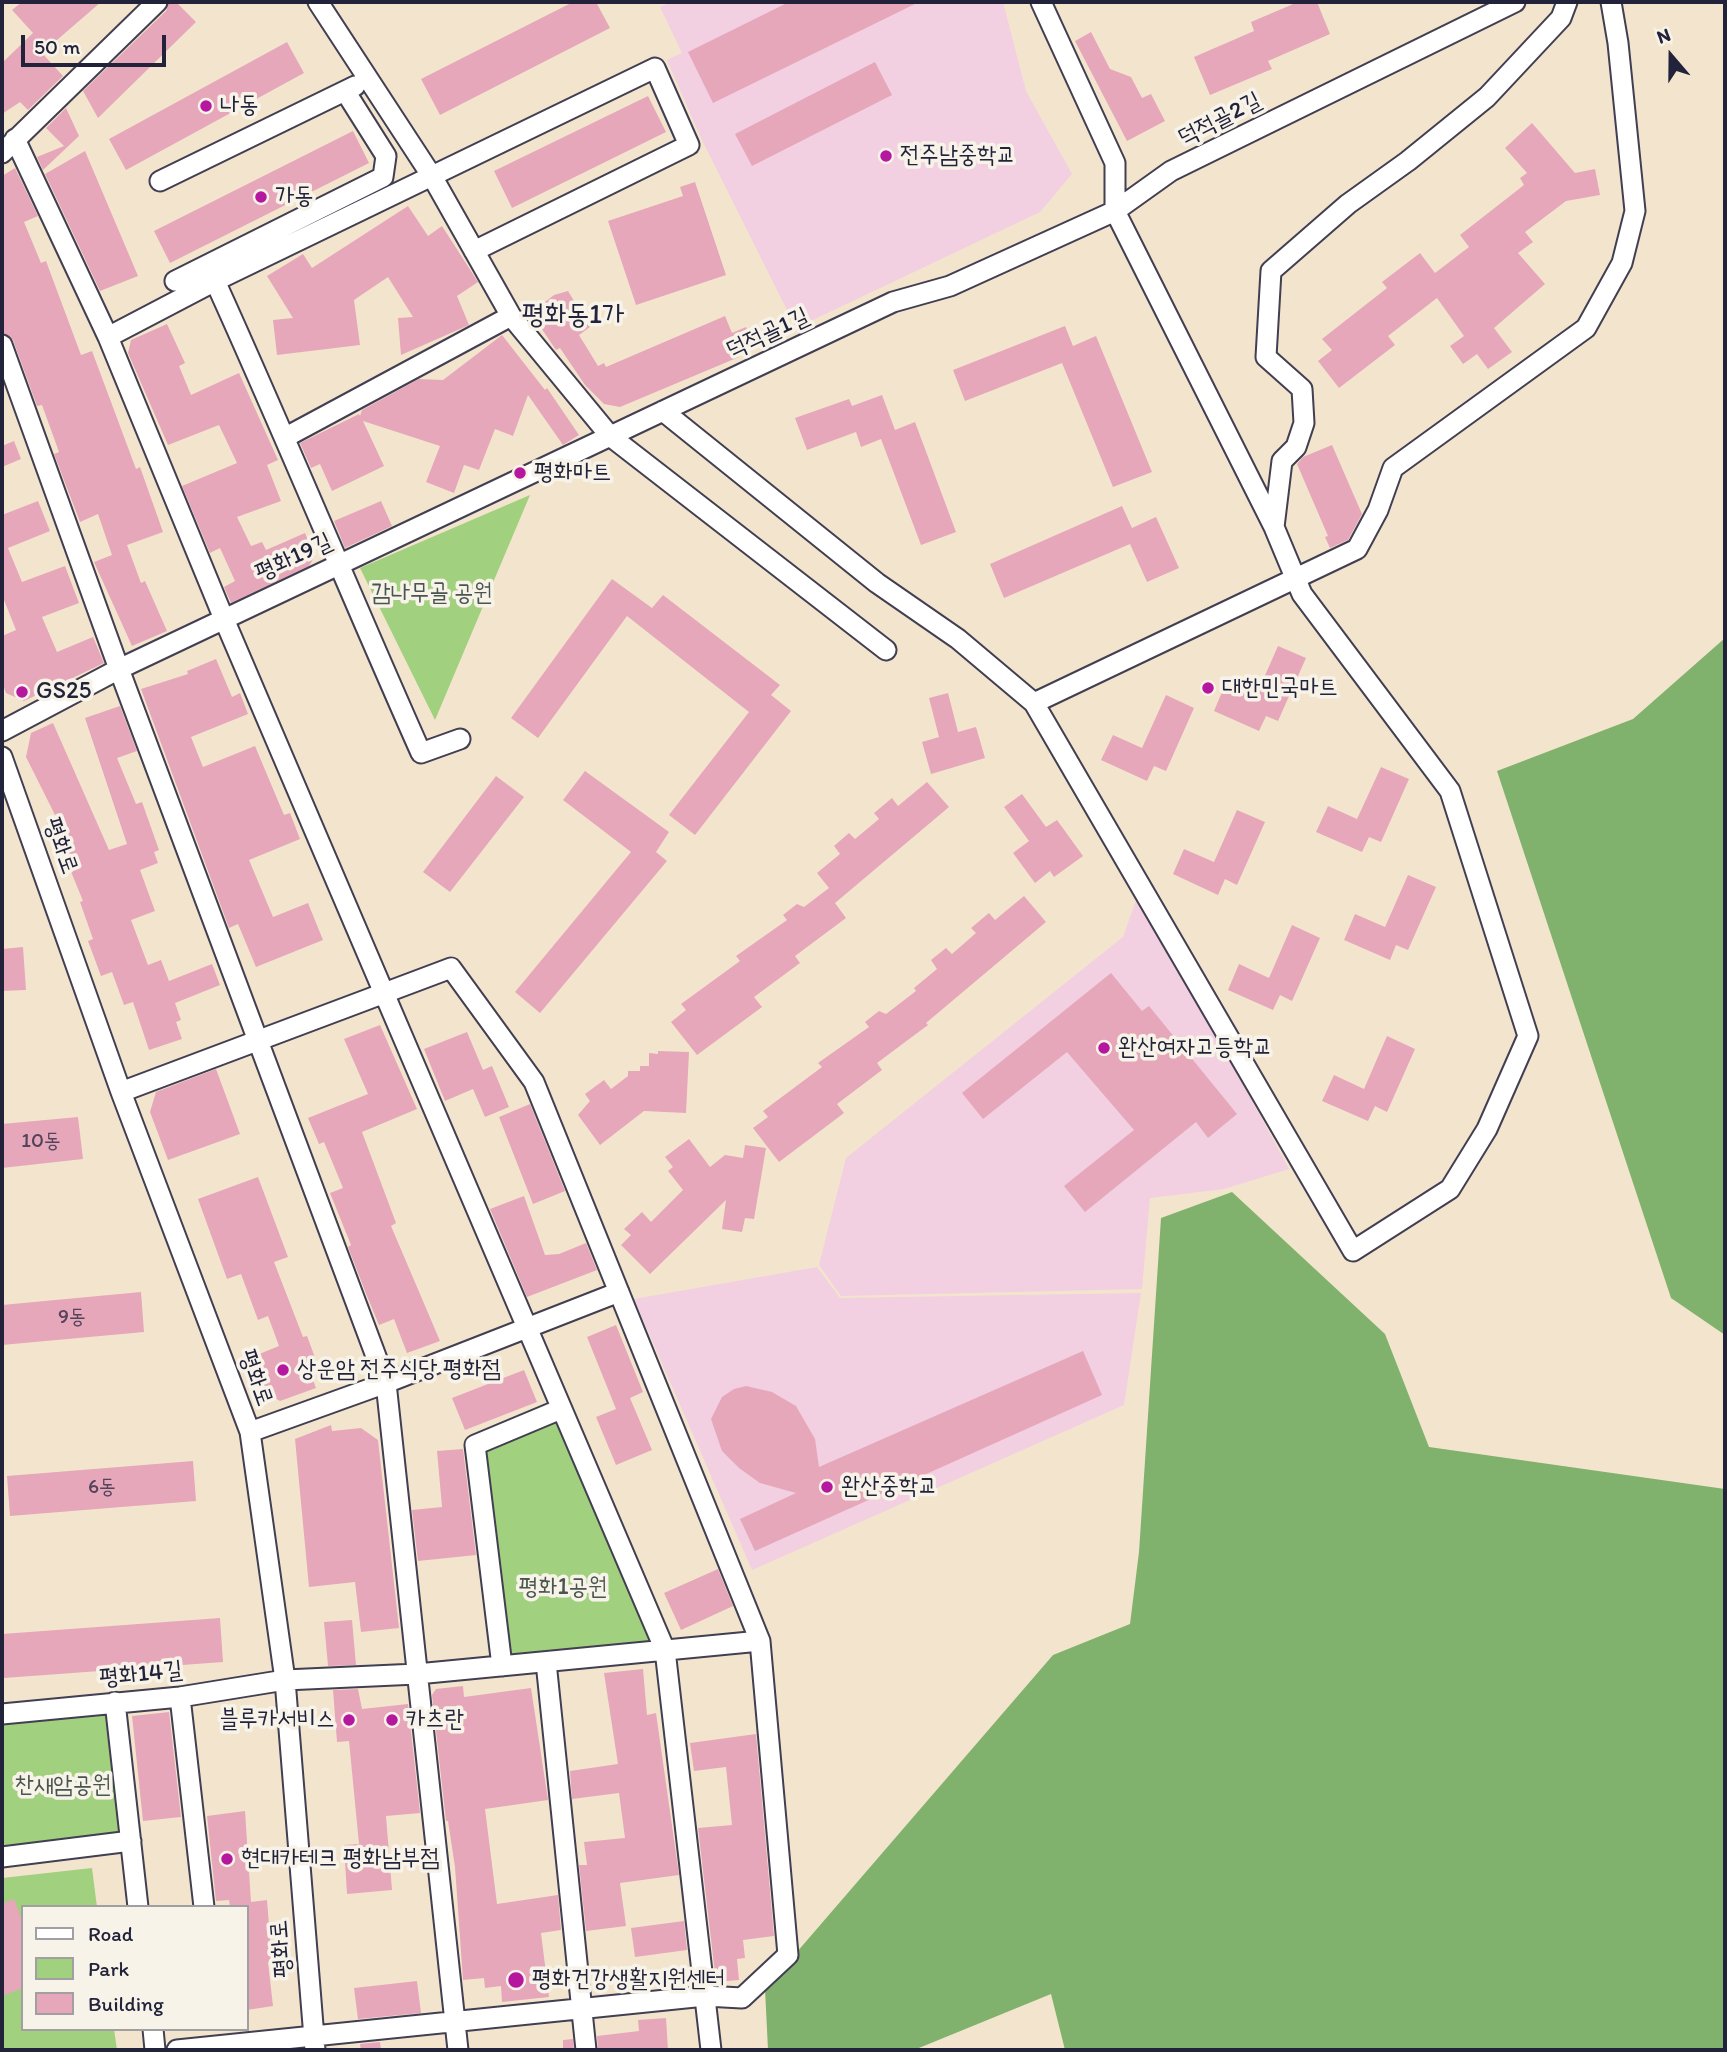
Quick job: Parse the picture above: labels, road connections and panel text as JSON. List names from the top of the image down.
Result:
{
  "streets": {
    "street": [
      "덕적골2길",
      "덕적골1길",
      "평화19길",
      "평화로",
      "평화14길"
    ]
  },
  "crossings": [
    ["덕적골2길", "덕적골1길"],
    ["덕적골1길", "평화19길"],
    ["평화로", "평화14길"]
  ],
  "districts": ["평화동1가"],
  "parks": ["감나무골 공원", "평화1공원", "찬새암공원"],
  "places": [
    "나동",
    "전주남중학교",
    "가동",
    "평화마트",
    "대한민국마트",
    "GS25",
    "완산여자고등학교",
    "상운암 전주식당 평화점",
    "완산중학교",
    "블루카서비스",
    "카츠란",
    "현대카테크 평화남부점",
    "평화건강생활지원센터"
  ],
  "house_numbers": ["10동", "9동", "6동"],
  "legend": ["Road", "Park", "Building"],
  "scale_bar": "50 m",
  "north": "top"
}
